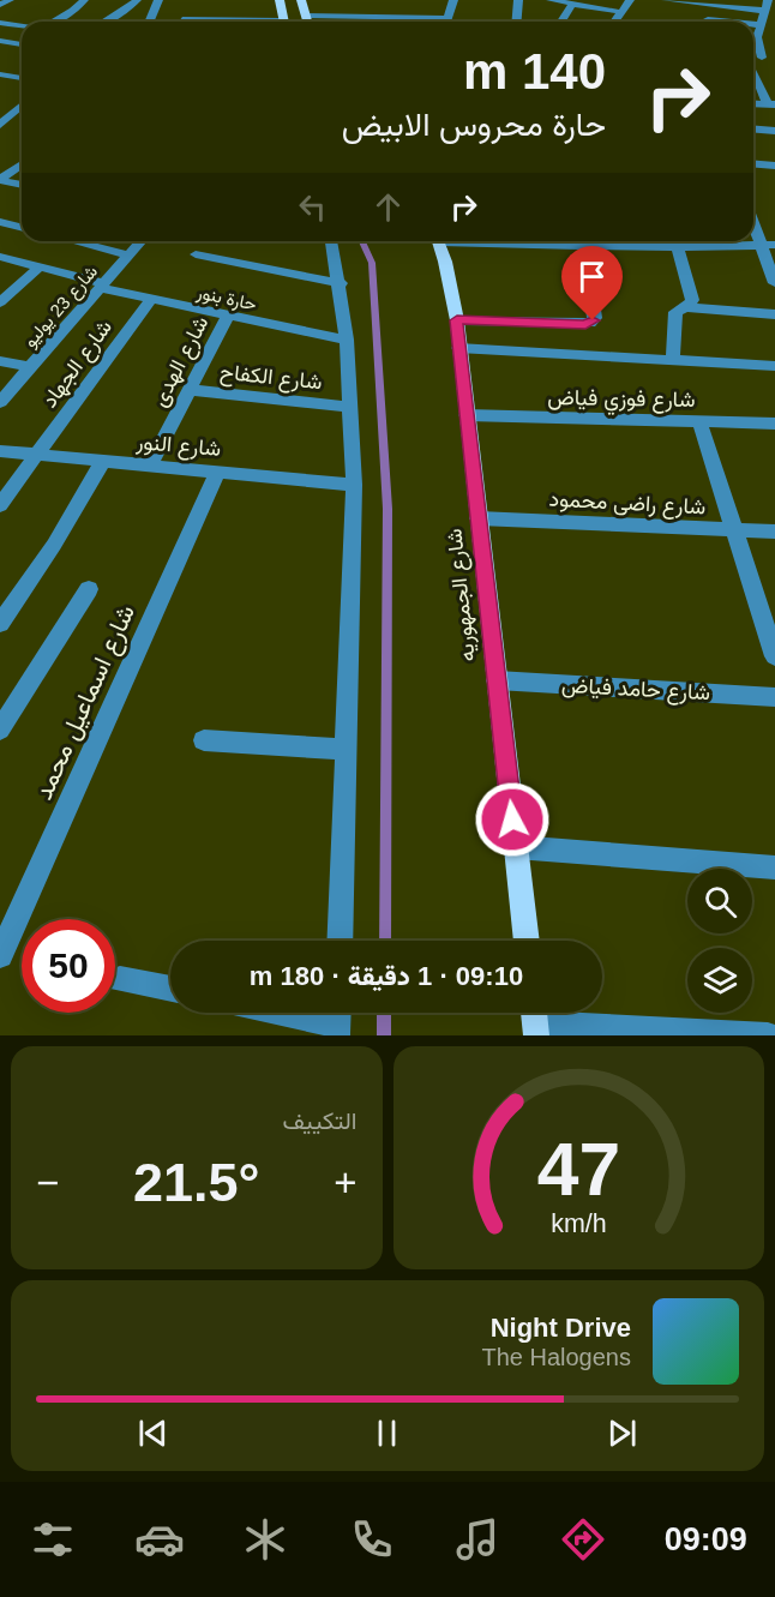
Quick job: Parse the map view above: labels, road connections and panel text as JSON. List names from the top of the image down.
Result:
{
  "streets": {
    "main road": ["شارع الجمهوريه"],
    "street": [
      "حارة بنور",
      "شارع 23 يوليو",
      "شارع الهدى",
      "شارع الجهاد",
      "شارع الكفاح",
      "شارع فوزي فياض",
      "شارع النور",
      "شارع راضى محمود",
      "شارع حامد فياض",
      "شارع اسماعيل محمد"
    ]
  },
  "crossings": [
    ["حارة بنور", "شارع 23 يوليو"],
    ["حارة بنور", "شارع الهدى"],
    ["حارة بنور", "شارع الجهاد"],
    ["شارع الهدى", "شارع الكفاح"],
    ["شارع الهدى", "شارع النور"],
    ["شارع الجهاد", "شارع النور"],
    ["شارع فوزي فياض", "شارع الجمهوريه"],
    ["شارع النور", "شارع اسماعيل محمد"],
    ["شارع راضى محمود", "شارع الجمهوريه"],
    ["شارع الجمهوريه", "شارع حامد فياض"]
  ],
  "page": {
    "turn": ["140 m", "حارة محروس الابيض"],
    "limit": "50",
    "trip": "09:10 · 1 دقيقة · 180 m",
    "tile": "التكييف",
    "heat": ["−", "21.5°", "+"],
    "song": ["Night Drive", "The Halogens"],
    "tabs": "09:09",
    "gauge": ["47", "km/h"]
  }
}
